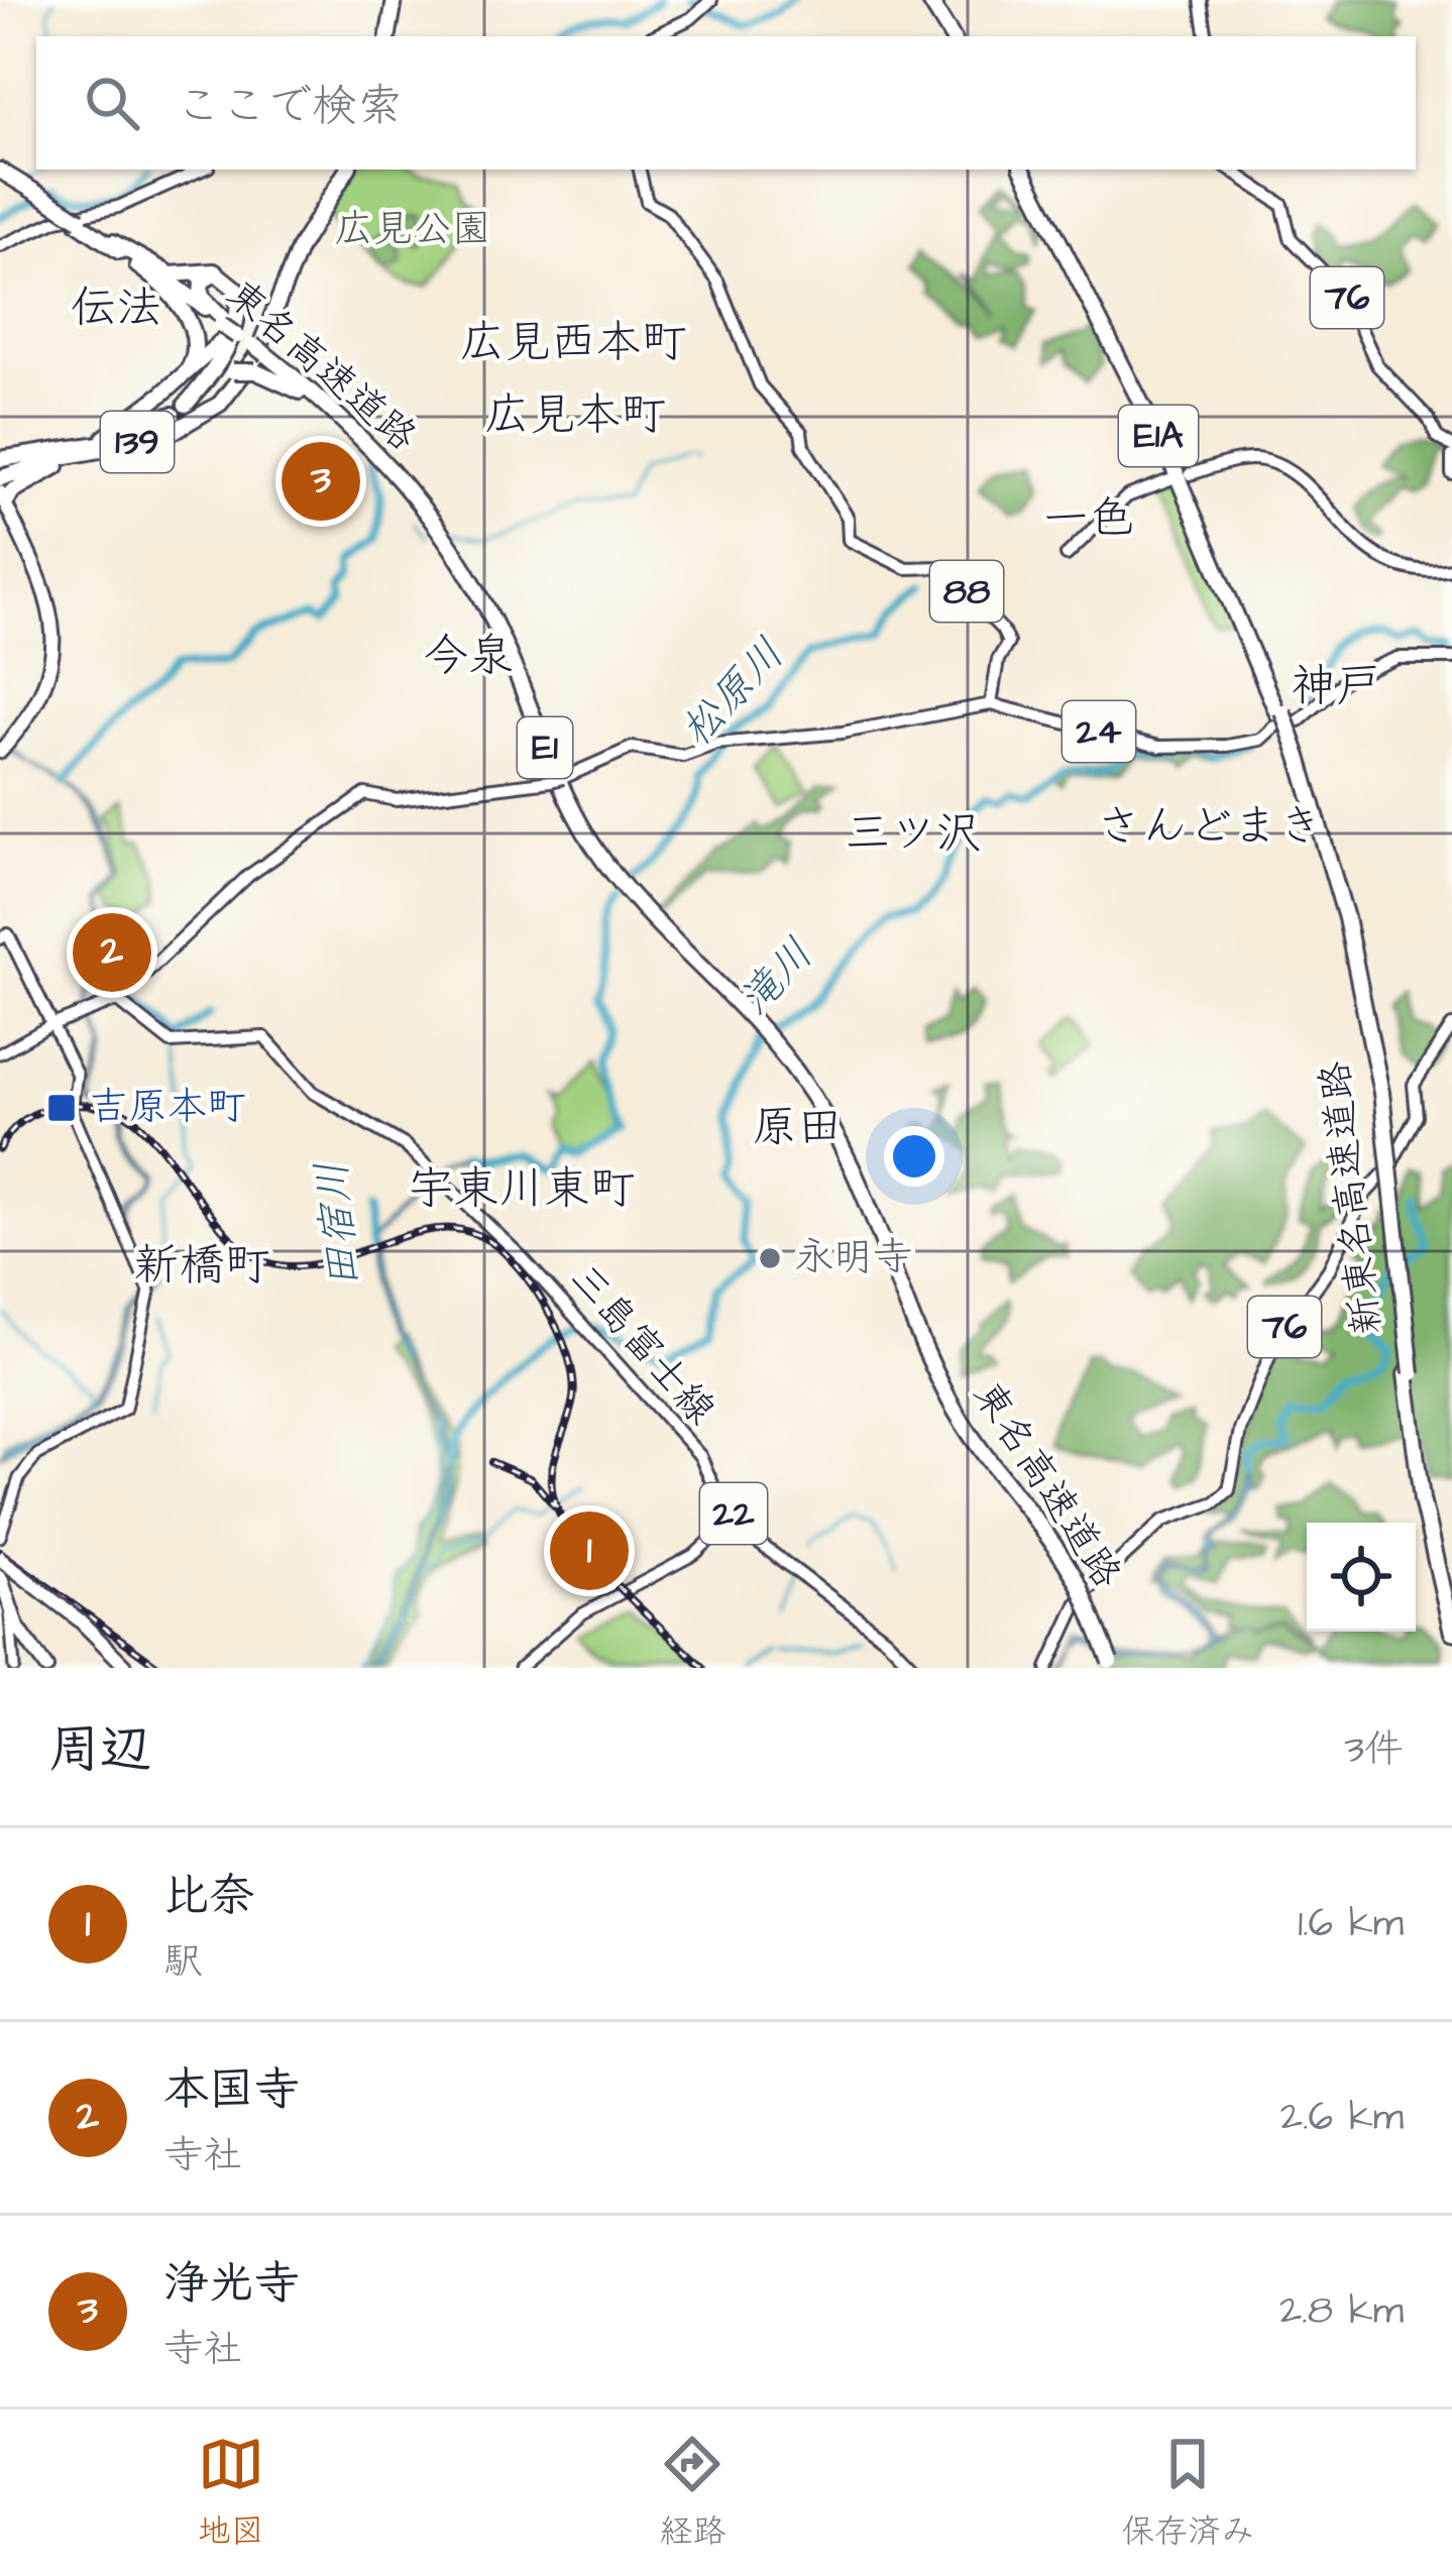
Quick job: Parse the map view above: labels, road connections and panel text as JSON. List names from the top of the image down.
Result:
{
  "streets": {
    "highway": [
      "東名高速道路",
      "E1A",
      "139",
      "E1",
      "新東名高速道路"
    ],
    "main road": [
      "76",
      "88",
      "24",
      "三島富士線",
      "22"
    ]
  },
  "crossings": [
    ["76", "東名高速道路"],
    ["東名高速道路", "139"],
    ["88", "24"],
    ["24", "三島富士線"]
  ],
  "districts": [
    "伝法",
    "広見西本町",
    "広見本町",
    "一色",
    "今泉",
    "神戸",
    "さんどまき",
    "三ツ沢",
    "原田",
    "宇東川東町",
    "新橋町"
  ],
  "water": ["松原川", "滝川", "田宿川"],
  "parks": ["広見公園"],
  "places": {
    "transit": ["吉原本町"],
    "other": ["永明寺"]
  },
  "page": {
    "search": "ここで検索",
    "pins": ["3", "2", "1"],
    "heading": ["周辺", "3件"],
    "list": [
      {
        "mark": "1",
        "name": "比奈",
        "note": "駅",
        "value": "1.6 km"
      },
      {
        "mark": "2",
        "name": "本国寺",
        "note": "寺社",
        "value": "2.6 km"
      },
      {
        "mark": "3",
        "name": "浄光寺",
        "note": "寺社",
        "value": "2.8 km"
      }
    ],
    "nav": ["地図", "経路", "保存済み"]
  }
}
